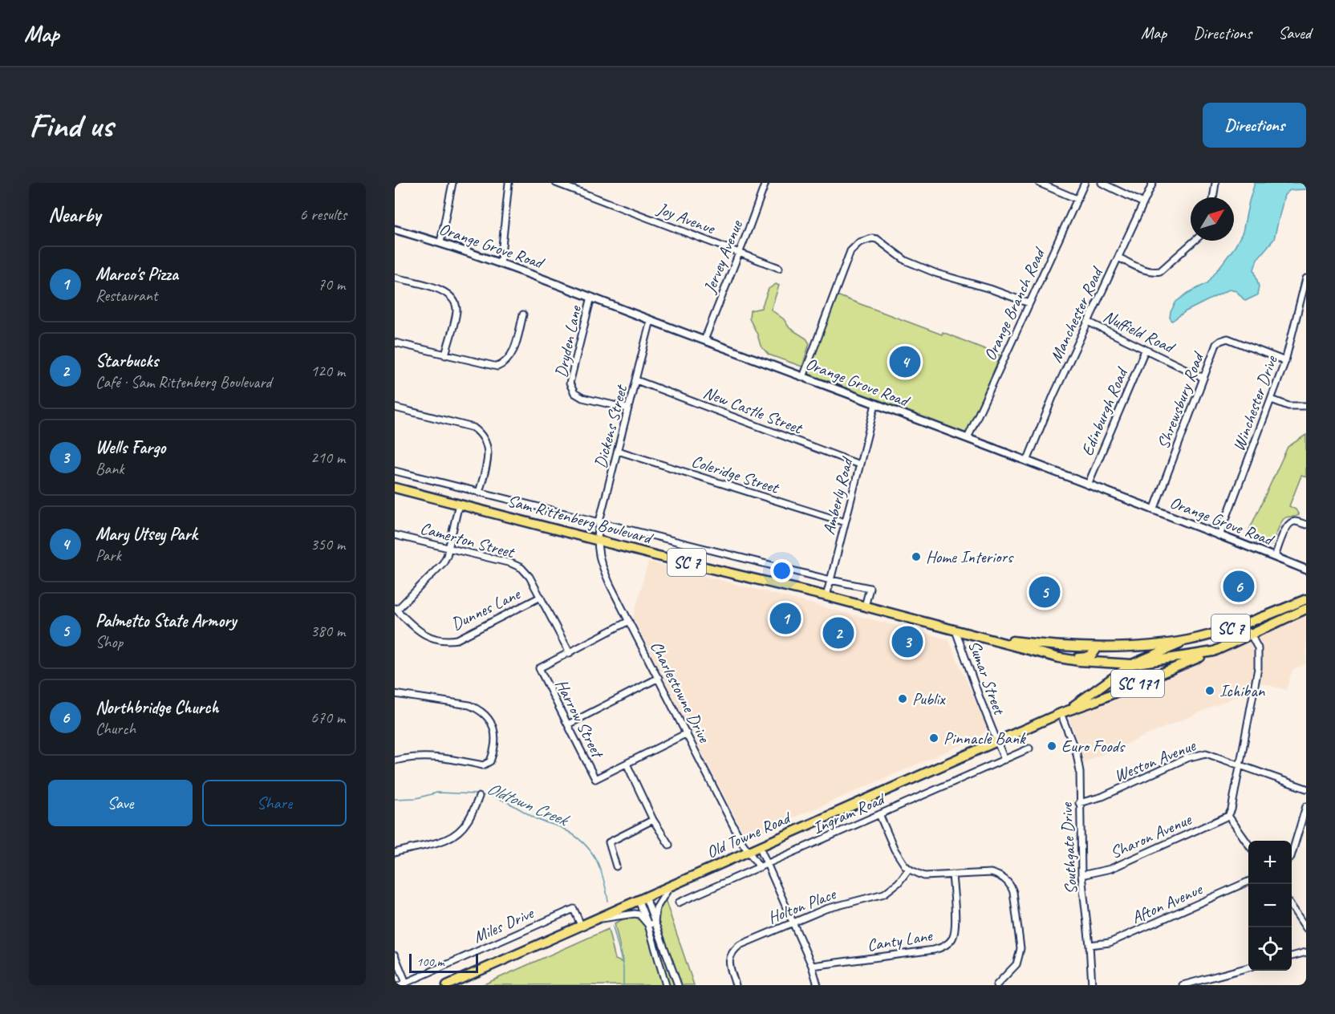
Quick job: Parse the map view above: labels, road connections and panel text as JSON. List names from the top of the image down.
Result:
{
  "streets": {
    "main road": [
      "Sam Rittenberg Boulevard",
      "SC 7",
      "SC 171",
      "Old Towne Road"
    ],
    "street": [
      "Joy Avenue",
      "Orange Grove Road",
      "Jervey Avenue",
      "Orange Branch Road",
      "Manchester Road",
      "Nuffield Road",
      "Dryden Lane",
      "Shrewsbury Road",
      "Winchester Drive",
      "New Castle Street",
      "Edinburgh Road",
      "Dickens Street",
      "Coleridge Street",
      "Amberly Road",
      "Camerton Street",
      "Dunnes Lane",
      "Sumar Street",
      "Charlestowne Drive",
      "Harrow Street",
      "Weston Avenue",
      "Ingram Road",
      "Sharon Avenue",
      "Southgate Drive",
      "Afton Avenue",
      "Holton Place",
      "Miles Drive",
      "Canty Lane"
    ]
  },
  "crossings": [
    ["Joy Avenue", "Jervey Avenue"],
    ["Orange Grove Road", "Jervey Avenue"],
    ["Orange Grove Road", "Orange Branch Road"],
    ["Orange Grove Road", "Manchester Road"],
    ["Orange Grove Road", "Dryden Lane"],
    ["Orange Grove Road", "Shrewsbury Road"],
    ["Orange Grove Road", "Winchester Drive"],
    ["Orange Grove Road", "Edinburgh Road"],
    ["Orange Grove Road", "Dickens Street"],
    ["Orange Grove Road", "Amberly Road"],
    ["Manchester Road", "Nuffield Road"],
    ["Nuffield Road", "Shrewsbury Road"],
    ["Nuffield Road", "Edinburgh Road"],
    ["Dryden Lane", "Dickens Street"],
    ["Shrewsbury Road", "Winchester Drive"],
    ["New Castle Street", "Dickens Street"],
    ["New Castle Street", "Amberly Road"],
    ["Dickens Street", "Coleridge Street"],
    ["Dickens Street", "Sam Rittenberg Boulevard"],
    ["Dickens Street", "Charlestowne Drive"],
    ["Coleridge Street", "Amberly Road"],
    ["Amberly Road", "Sam Rittenberg Boulevard"],
    ["Sam Rittenberg Boulevard", "Sumar Street"],
    ["Sam Rittenberg Boulevard", "Charlestowne Drive"],
    ["Sam Rittenberg Boulevard", "Old Towne Road"],
    ["Camerton Street", "Dunnes Lane"],
    ["Camerton Street", "Harrow Street"],
    ["Sumar Street", "Ingram Road"],
    ["Sumar Street", "Old Towne Road"],
    ["Charlestowne Drive", "Ingram Road"],
    ["Charlestowne Drive", "Old Towne Road"],
    ["Weston Avenue", "Southgate Drive"],
    ["Old Towne Road", "Southgate Drive"],
    ["Old Towne Road", "Miles Drive"],
    ["Sharon Avenue", "Southgate Drive"],
    ["Southgate Drive", "Afton Avenue"]
  ],
  "water": ["Oldtown Creek"],
  "places": [
    "Home Interiors",
    "Ichiban",
    "Publix",
    "Pinnacle Bank",
    "Euro Foods"
  ],
  "scale_bar": "100 m",
  "north": "top right",
  "page": {
    "header": "Map",
    "nav": ["Map", "Directions", "Saved"],
    "buttons": [
      "Directions",
      ["Save", "Share"]
    ],
    "title": "Find us",
    "heading": ["Nearby", "6 results"],
    "list": [
      {
        "mark": "1",
        "name": "Marco's Pizza",
        "note": "Restaurant",
        "value": "70 m"
      },
      {
        "mark": "2",
        "name": "Starbucks",
        "note": "Café · Sam Rittenberg Boulevard",
        "value": "120 m"
      },
      {
        "mark": "3",
        "name": "Wells Fargo",
        "note": "Bank",
        "value": "210 m"
      },
      {
        "mark": "4",
        "name": "Mary Utsey Park",
        "note": "Park",
        "value": "350 m"
      },
      {
        "mark": "5",
        "name": "Palmetto State Armory",
        "note": "Shop",
        "value": "380 m"
      },
      {
        "mark": "6",
        "name": "Northbridge Church",
        "note": "Church",
        "value": "670 m"
      }
    ],
    "pins": [
      "4",
      "6",
      "5",
      "1",
      "2",
      "3"
    ],
    "map_buttons": ["+", "−"],
    "scale": "100 m"
  }
}
